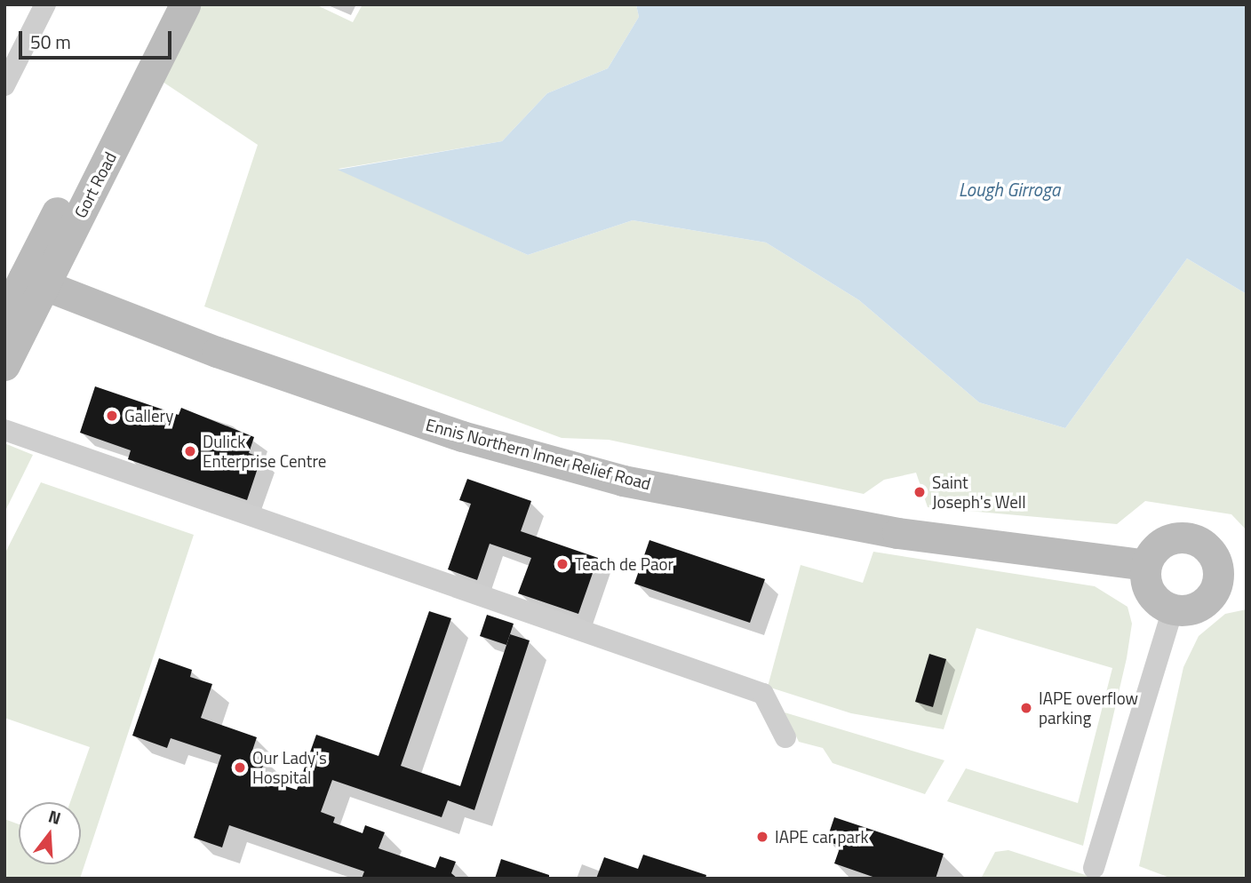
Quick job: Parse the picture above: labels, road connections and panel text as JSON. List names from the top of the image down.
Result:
{
  "streets": {
    "street": ["Gort Road", "Ennis Northern Inner Relief Road"]
  },
  "crossings": [
    ["Gort Road", "Ennis Northern Inner Relief Road"]
  ],
  "water": ["Lough Girroga"],
  "places": [
    "Gallery",
    "Dulick Enterprise Centre",
    "Saint Joseph's Well",
    "Teach de Paor",
    "IAPE overflow parking",
    "Our Lady's Hospital",
    "IAPE car park"
  ],
  "scale_bar": "50 m",
  "north": "top"
}
